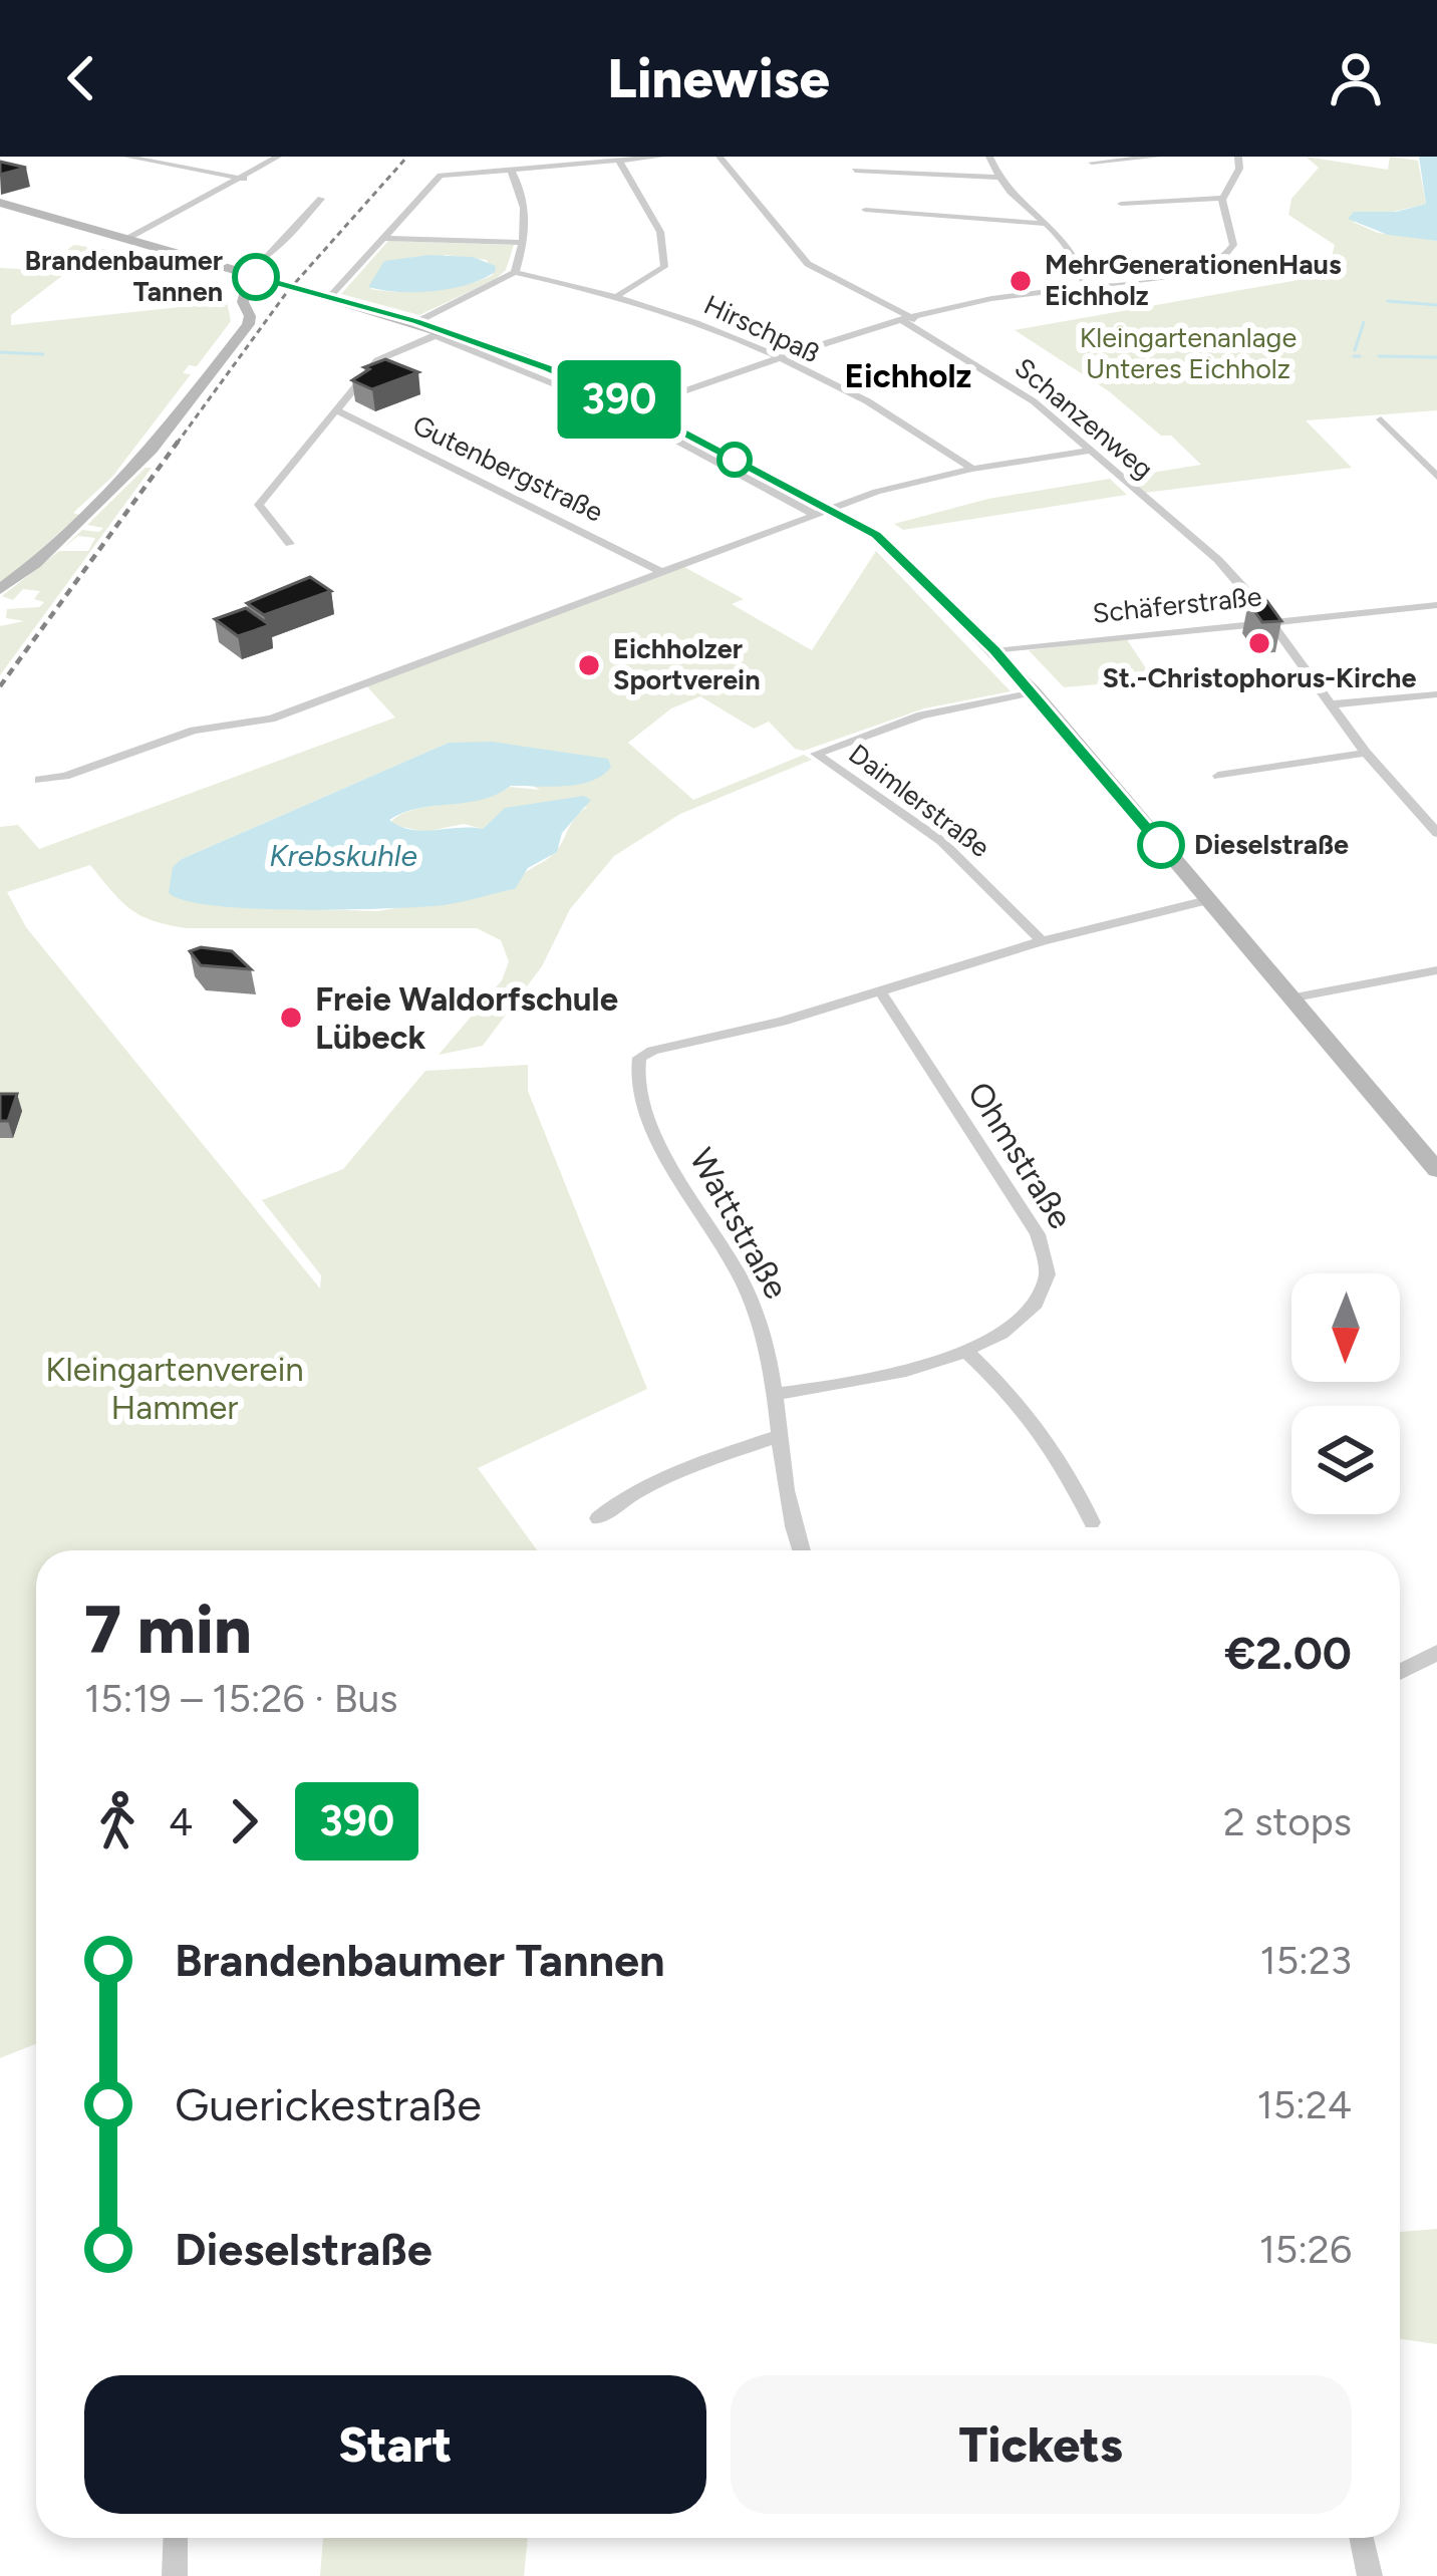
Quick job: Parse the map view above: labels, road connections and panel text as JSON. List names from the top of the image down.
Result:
{
  "streets": {
    "street": [
      "Hirschpaß",
      "Schanzenweg",
      "Gutenbergstraße",
      "Schäferstraße",
      "Daimlerstraße",
      "Ohmstraße",
      "Wattstraße"
    ]
  },
  "crossings": [
    ["Schanzenweg", "Schäferstraße"],
    ["Ohmstraße", "Wattstraße"]
  ],
  "districts": ["Eichholz"],
  "water": ["Krebskuhle"],
  "parks": ["Kleingartenanlage Unteres Eichholz", "Kleingartenverein Hammer"],
  "places": [
    "Brandenbaumer Tannen",
    "MehrGenerationenHaus Eichholz",
    "St.-Christophorus-Kirche",
    "Eichholzer Sportverein",
    "Dieselstraße",
    "Freie Waldorfschule Lübeck"
  ],
  "lines": ["bus line 390"],
  "north": "bottom",
  "page": {
    "header": "Linewise",
    "on_map": "390",
    "heading": ["7 min", "15:19 – 15:26 · Bus", "€2.00"],
    "legs": ["4", "390", "2 stops"],
    "list": [
      {
        "name": "Brandenbaumer Tannen",
        "value": "15:23"
      },
      {
        "name": "Guerickestraße",
        "value": "15:24"
      },
      {
        "name": "Dieselstraße",
        "value": "15:26"
      }
    ],
    "buttons": ["Start", "Tickets"]
  }
}
